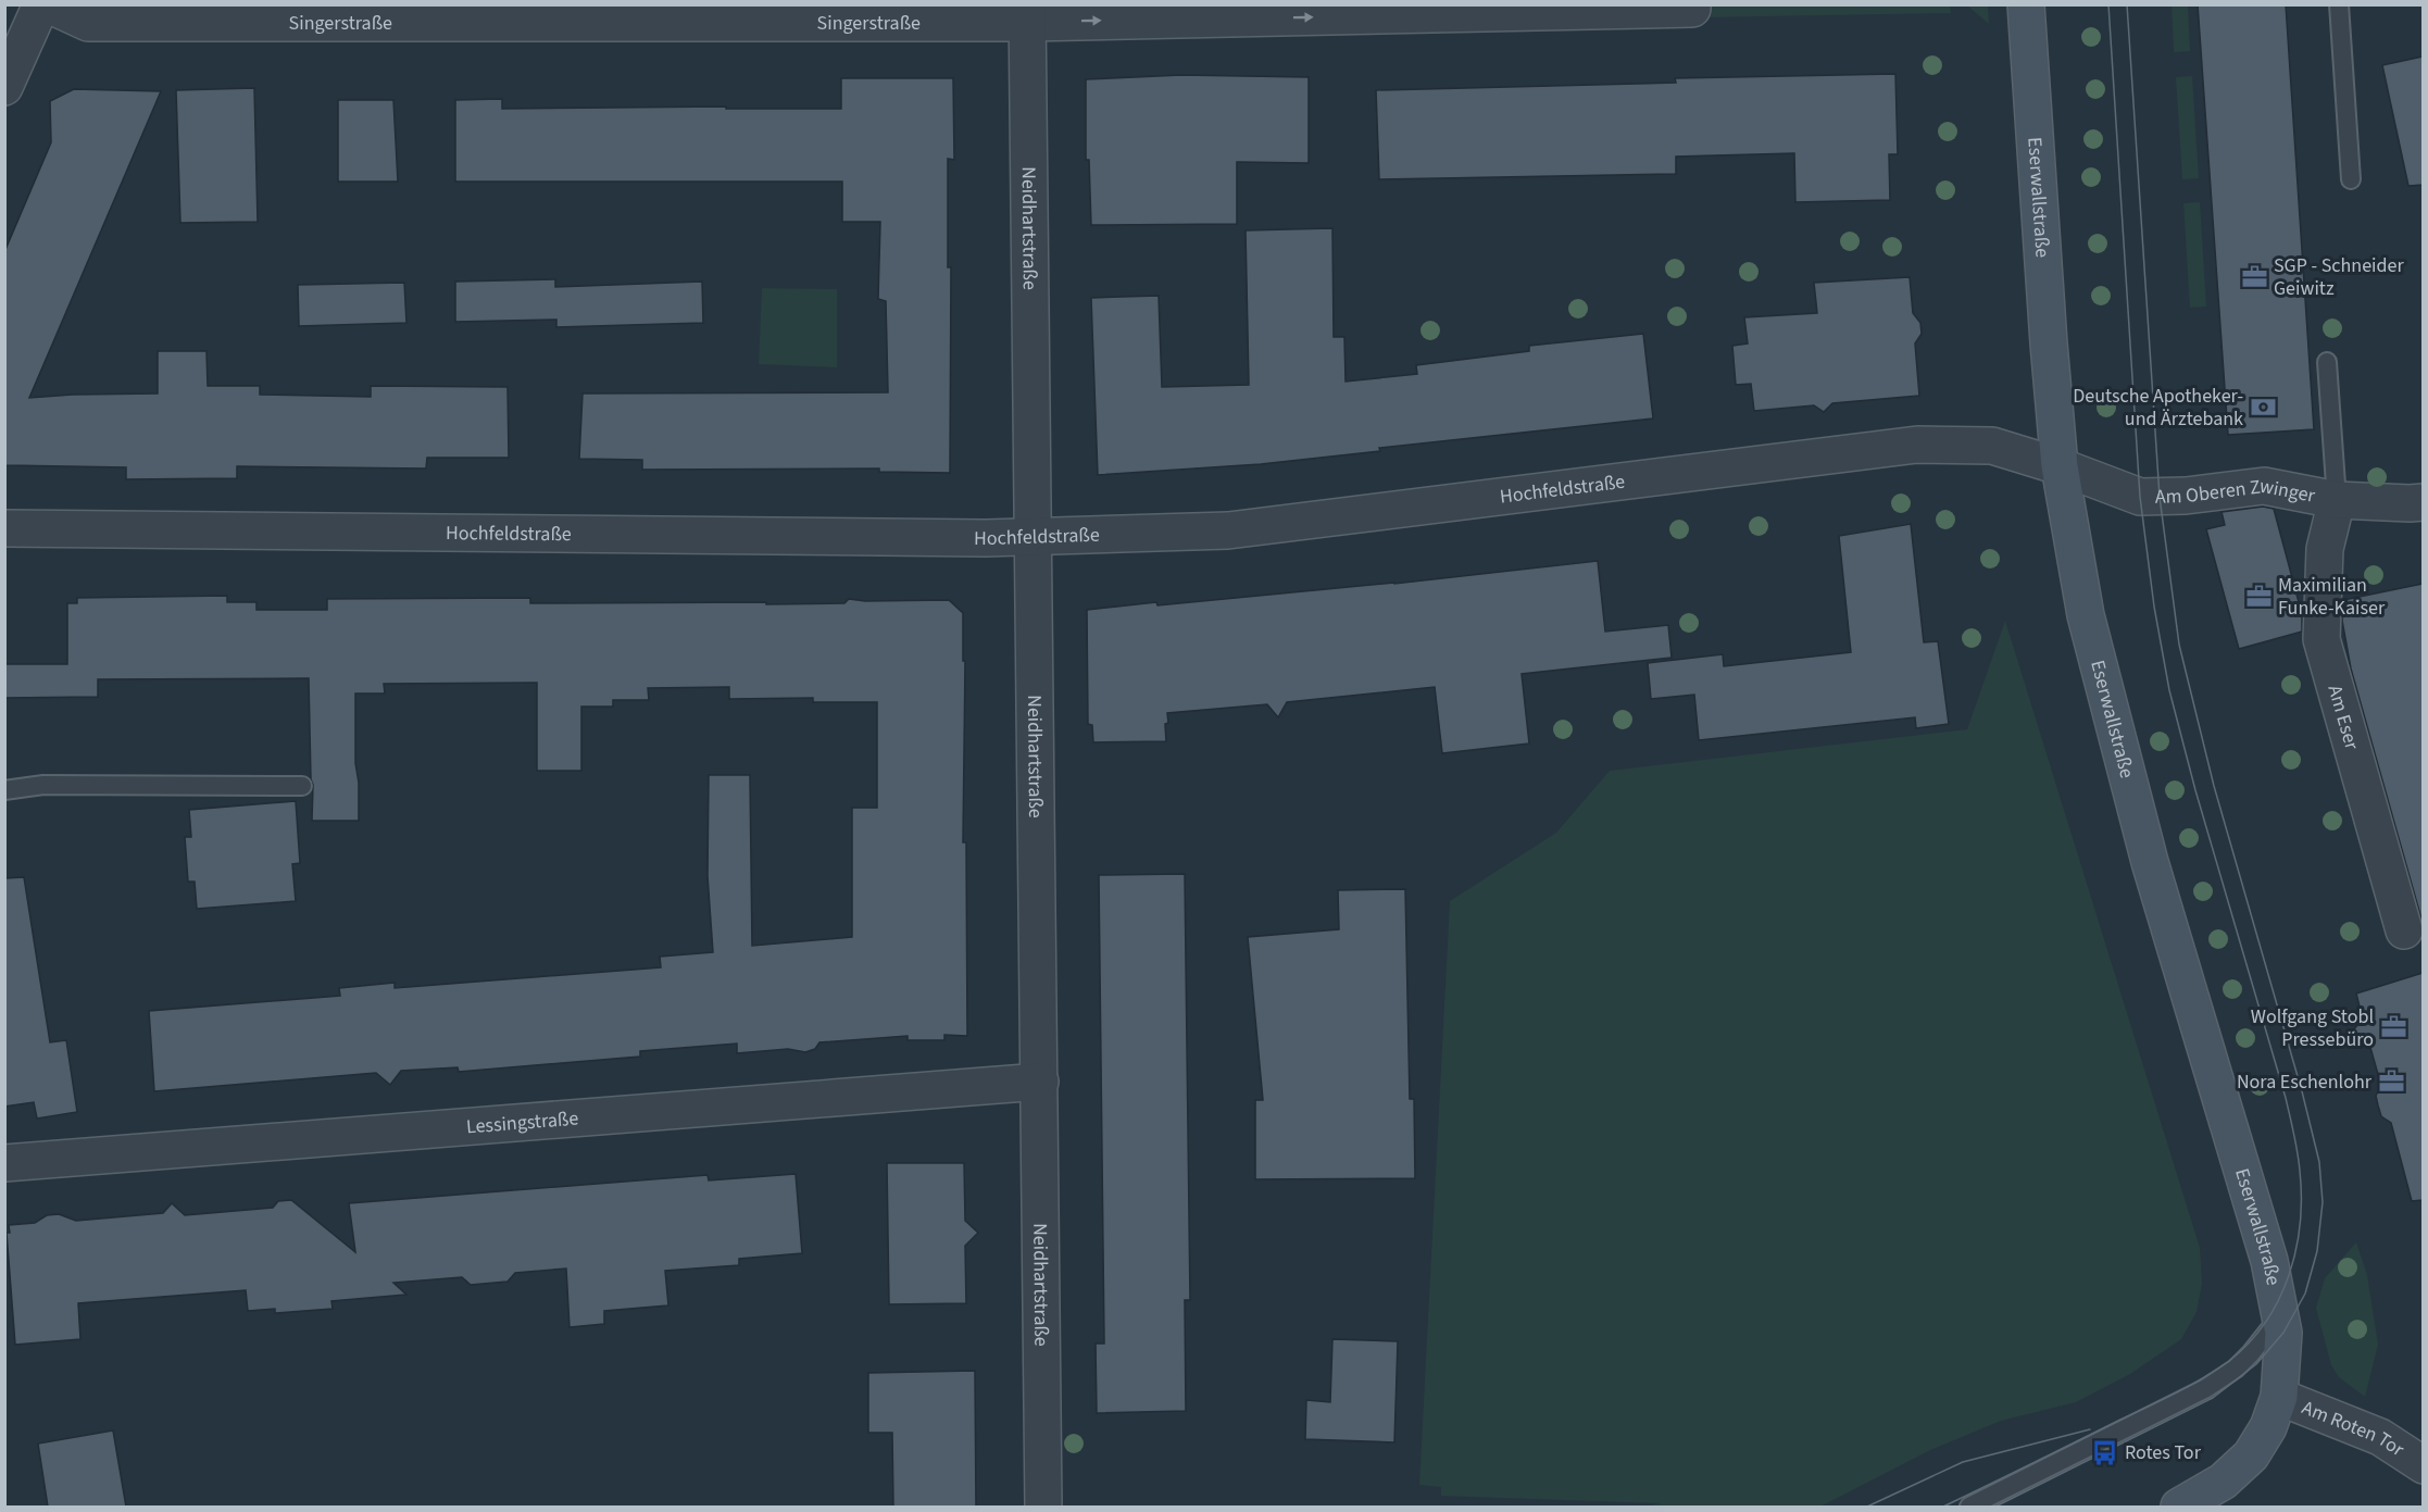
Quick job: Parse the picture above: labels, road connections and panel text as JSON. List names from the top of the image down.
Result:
{
  "streets": {
    "main road": ["Eserwallstraße"],
    "street": [
      "Singerstraße",
      "Neidhartstraße",
      "Hochfeldstraße",
      "Am Oberen Zwinger",
      "Am Eser",
      "Lessingstraße",
      "Am Roten Tor"
    ]
  },
  "crossings": [
    ["Singerstraße", "Neidhartstraße"],
    ["Eserwallstraße", "Hochfeldstraße"],
    ["Eserwallstraße", "Am Oberen Zwinger"],
    ["Eserwallstraße", "Am Roten Tor"],
    ["Neidhartstraße", "Hochfeldstraße"],
    ["Neidhartstraße", "Lessingstraße"],
    ["Hochfeldstraße", "Am Oberen Zwinger"],
    ["Am Oberen Zwinger", "Am Eser"]
  ],
  "one_way": ["Singerstraße"],
  "places": {
    "office": [
      "SGP - Schneider Geiwitz",
      "Maximilian Funke-Kaiser",
      "Wolfgang Stobl Pressebüro",
      "Nora Eschenlohr"
    ],
    "bank": ["Deutsche Apotheker- und Ärztebank"],
    "bus stop": ["Rotes Tor"]
  }
}
